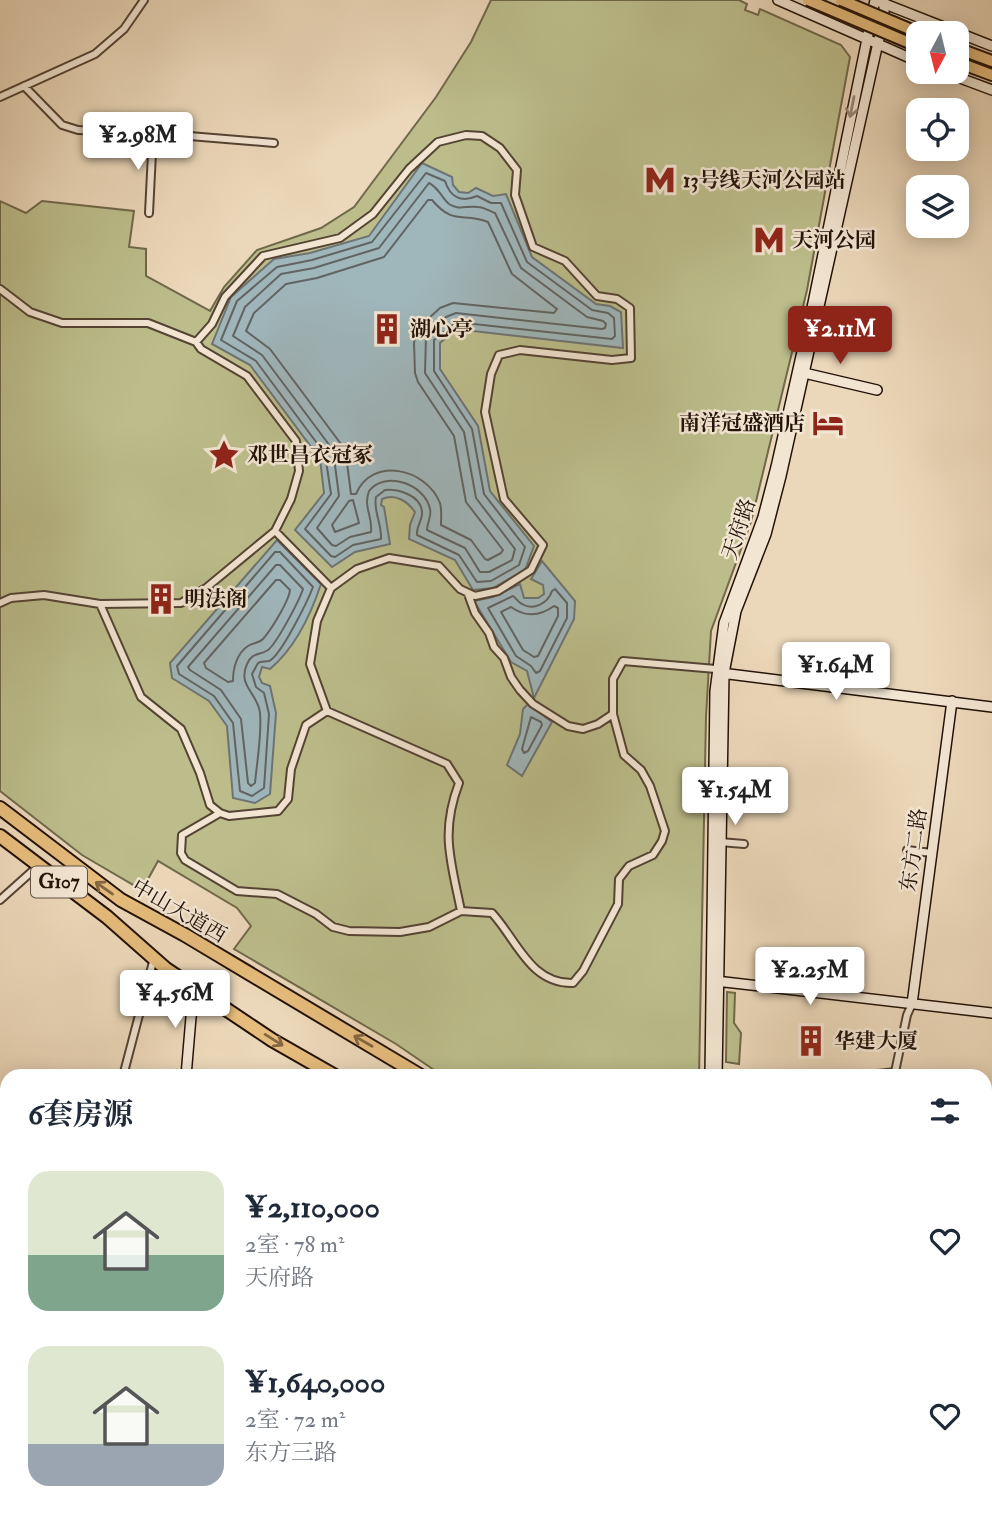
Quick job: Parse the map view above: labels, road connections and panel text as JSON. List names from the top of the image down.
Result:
{
  "streets": {
    "highway": ["G107", "中山大道西"],
    "main road": ["天府路", "东方二路"]
  },
  "places": {
    "metro station": ["13号线天河公园站", "天河公园"],
    "building": ["湖心亭", "明法阁", "华建大厦"],
    "hotel": ["南洋冠盛酒店"],
    "place": ["邓世昌衣冠冢"]
  },
  "north": "bottom",
  "page": {
    "price": [
      "¥2.98M",
      "¥2.11M",
      "¥1.64M",
      "¥1.54M",
      "¥2.25M",
      "¥4.56M"
    ],
    "heading": "6套房源",
    "list": [
      {
        "name": "¥2,110,000",
        "note": "2室 · 78 m² · 天府路"
      },
      {
        "name": "¥1,640,000",
        "note": "2室 · 72 m² · 东方三路"
      }
    ]
  }
}
